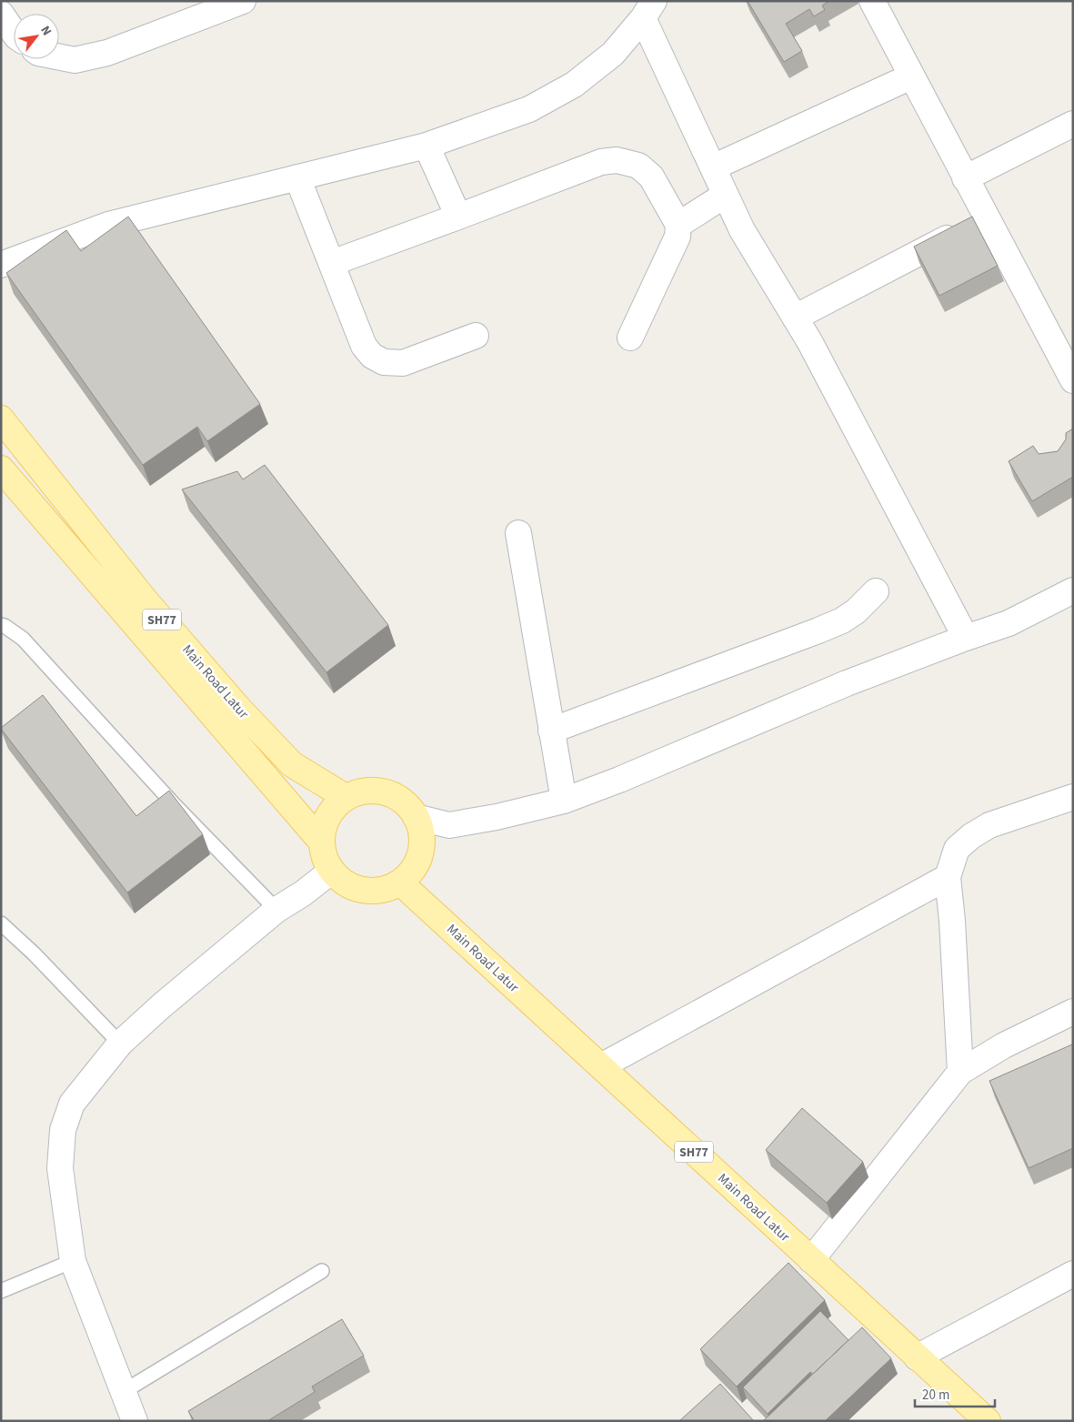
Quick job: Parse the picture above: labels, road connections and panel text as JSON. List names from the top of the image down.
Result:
{
  "streets": {
    "main road": ["SH77", "Main Road Latur"]
  },
  "crossings": [
    ["SH77", "Main Road Latur"]
  ],
  "scale_bar": "20 m",
  "north": "top right"
}
